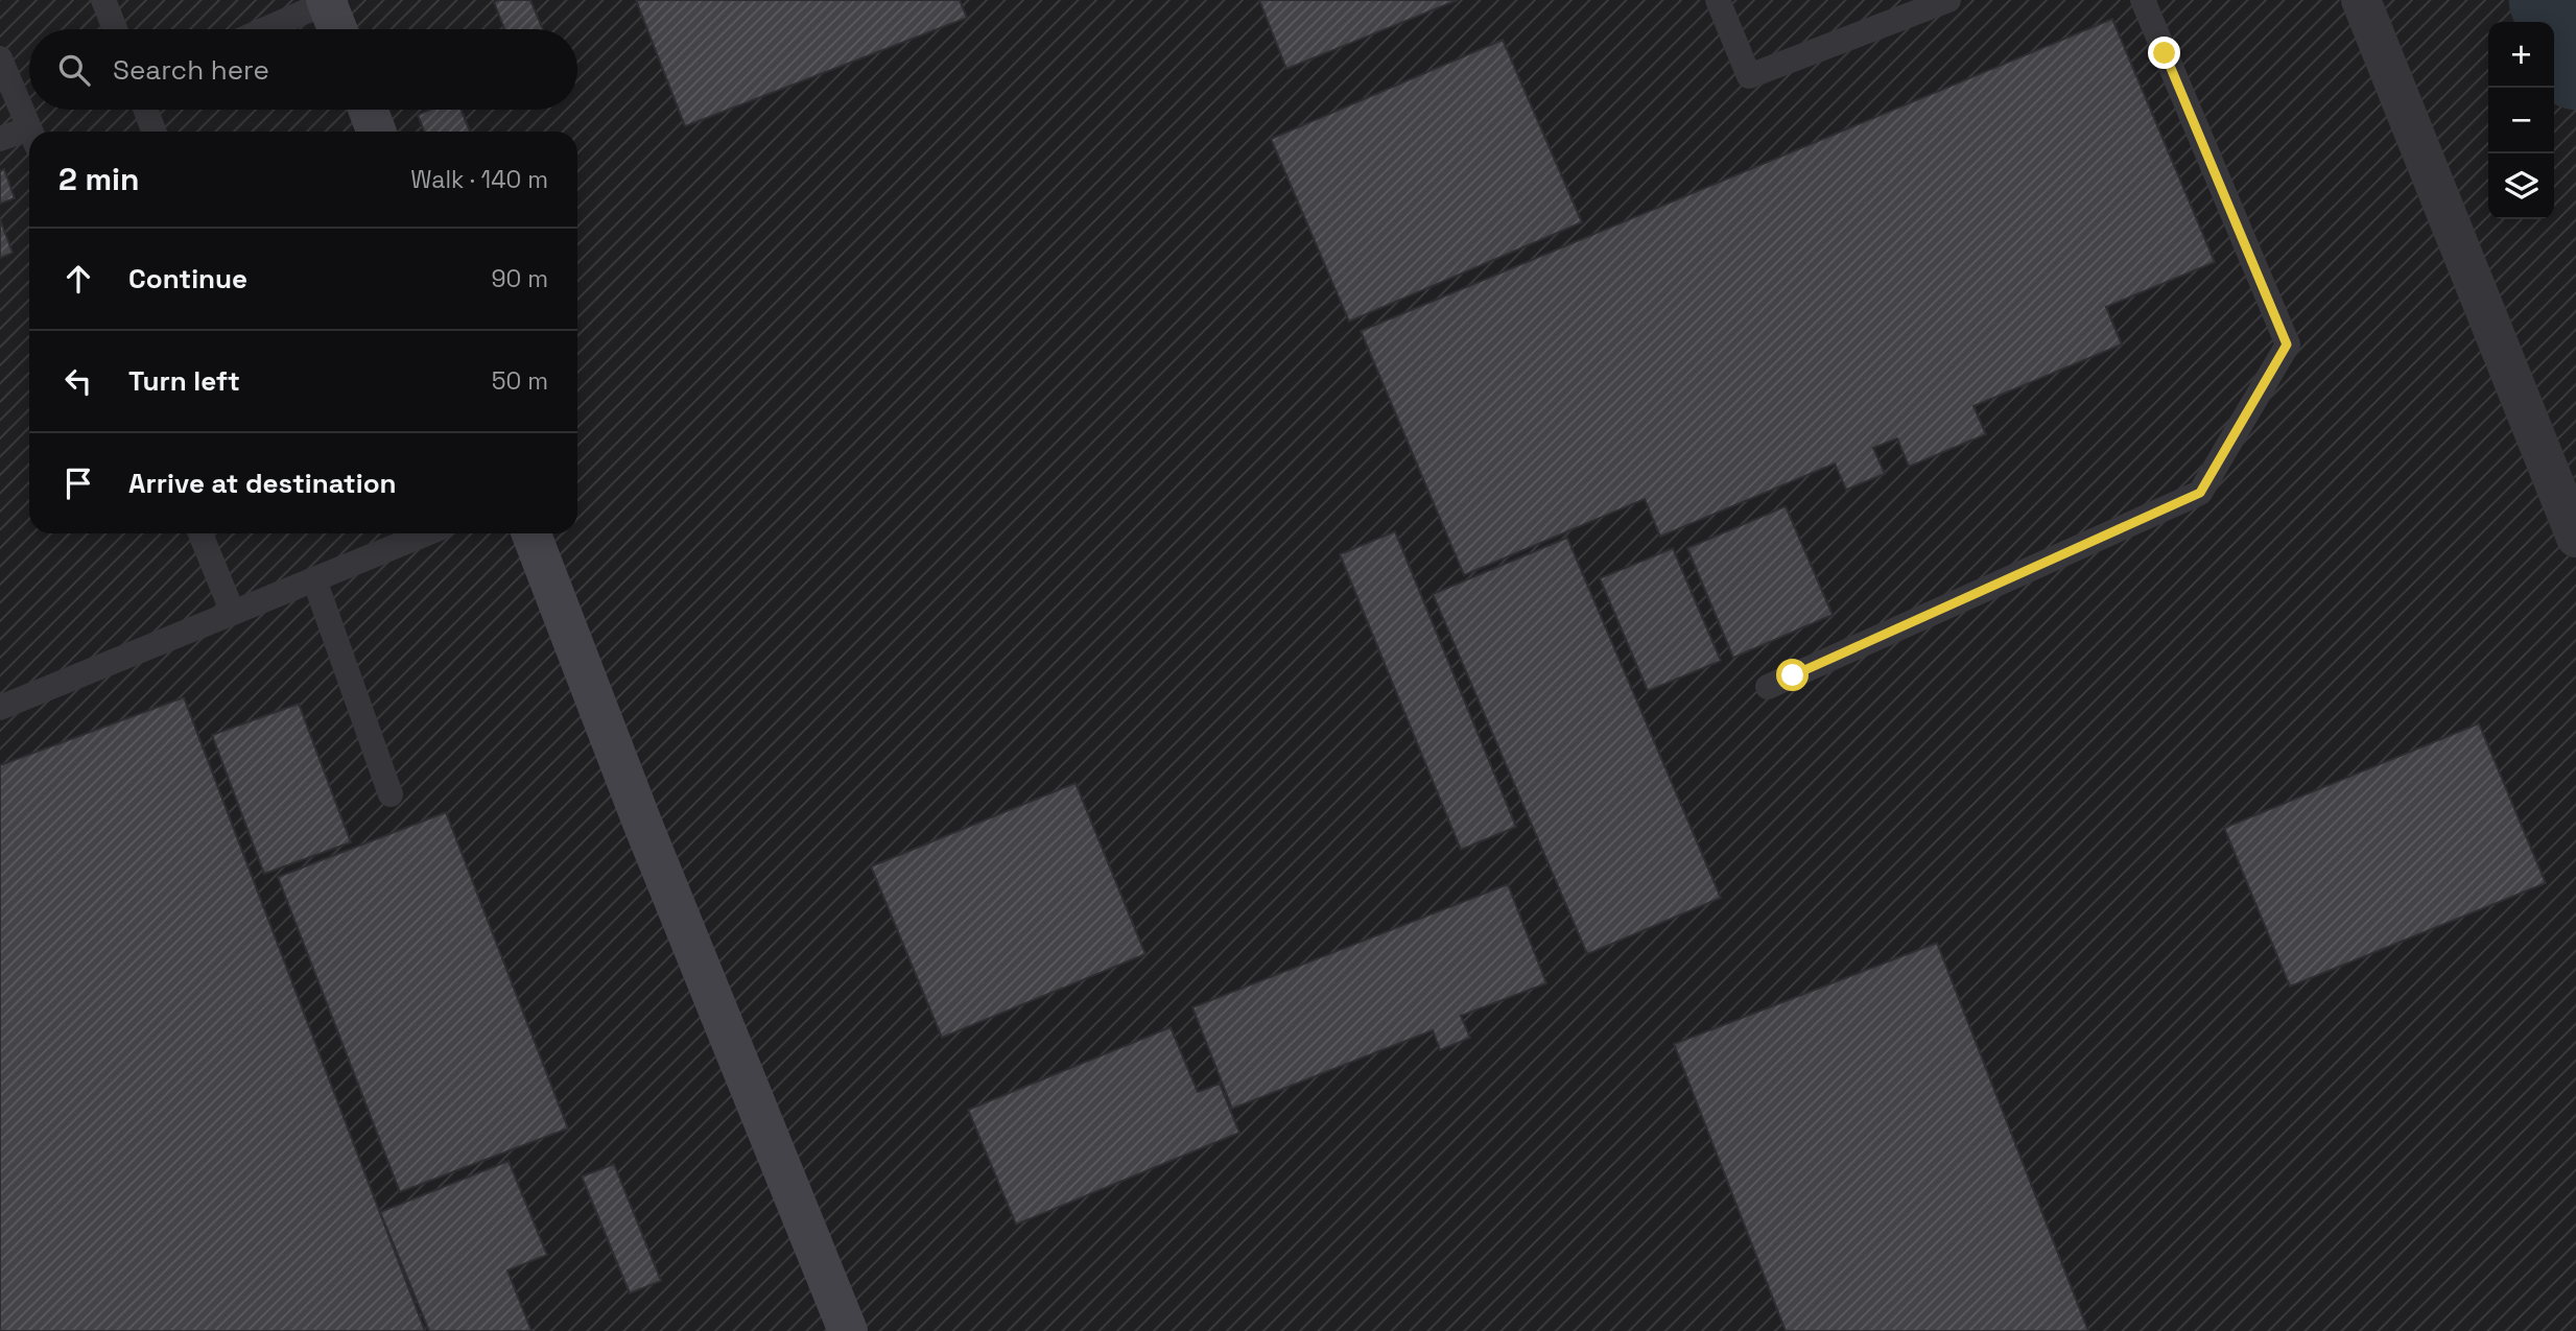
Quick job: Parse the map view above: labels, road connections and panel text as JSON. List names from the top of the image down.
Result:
{
  "page": {
    "map_buttons": ["+", "−"],
    "search": "Search here",
    "heading": ["2 min", "Walk · 140 m"],
    "list": [
      ["Continue", "90 m"],
      ["Turn left", "50 m"],
      "Arrive at destination"
    ]
  }
}
